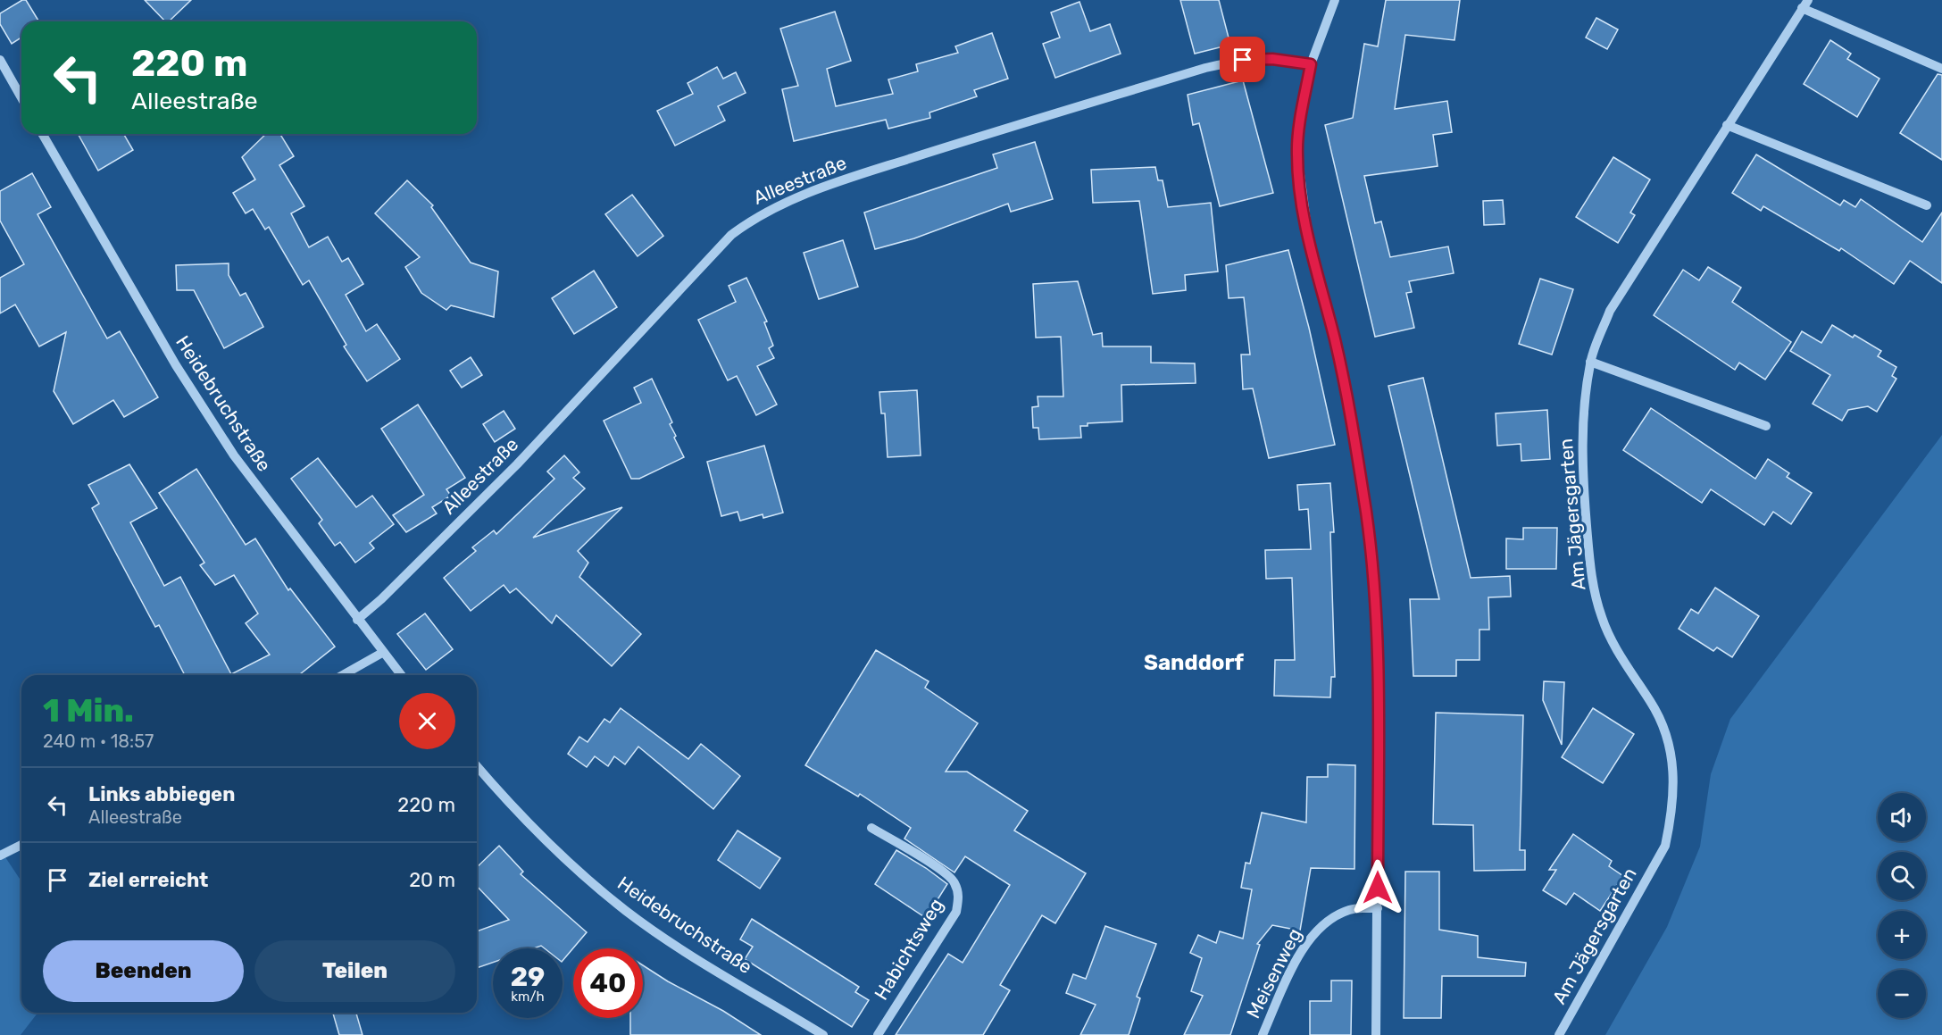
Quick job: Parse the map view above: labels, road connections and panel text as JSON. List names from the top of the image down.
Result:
{
  "streets": {
    "street": [
      "Alleestraße",
      "Heidebruchstraße",
      "Am Jägersgarten",
      "Habichtsweg",
      "Meisenweg"
    ]
  },
  "crossings": [
    ["Alleestraße", "Heidebruchstraße"]
  ],
  "districts": ["Sanddorf"],
  "page": {
    "turn": ["220 m", "Alleestraße"],
    "heading": ["1 Min.", "240 m · 18:57"],
    "list": [
      {
        "name": "Links abbiegen",
        "note": "Alleestraße",
        "value": "220 m"
      },
      {
        "name": "Ziel erreicht",
        "value": "20 m"
      }
    ],
    "map_buttons": ["+", "−"],
    "buttons": ["Beenden", "Teilen"],
    "speed": "29 km/h",
    "limit": "40"
  }
}
